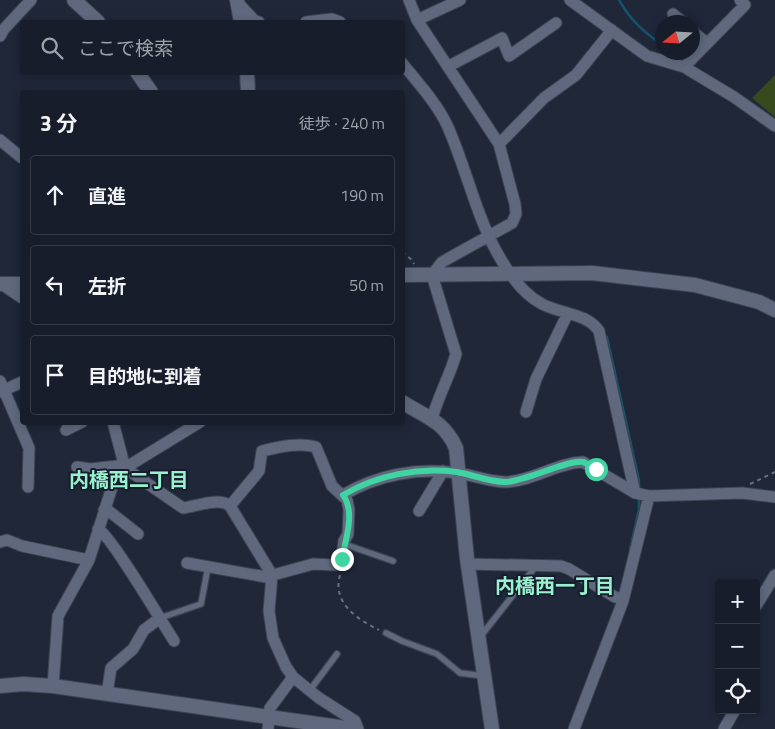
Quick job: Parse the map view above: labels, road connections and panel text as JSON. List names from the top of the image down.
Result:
{
  "districts": ["内橋西二丁目", "内橋西一丁目"],
  "north": "left",
  "page": {
    "search": "ここで検索",
    "heading": ["3 分", "徒歩 · 240 m"],
    "list": [
      ["直進", "190 m"],
      ["左折", "50 m"],
      "目的地に到着"
    ],
    "map_buttons": ["+", "−"]
  }
}
